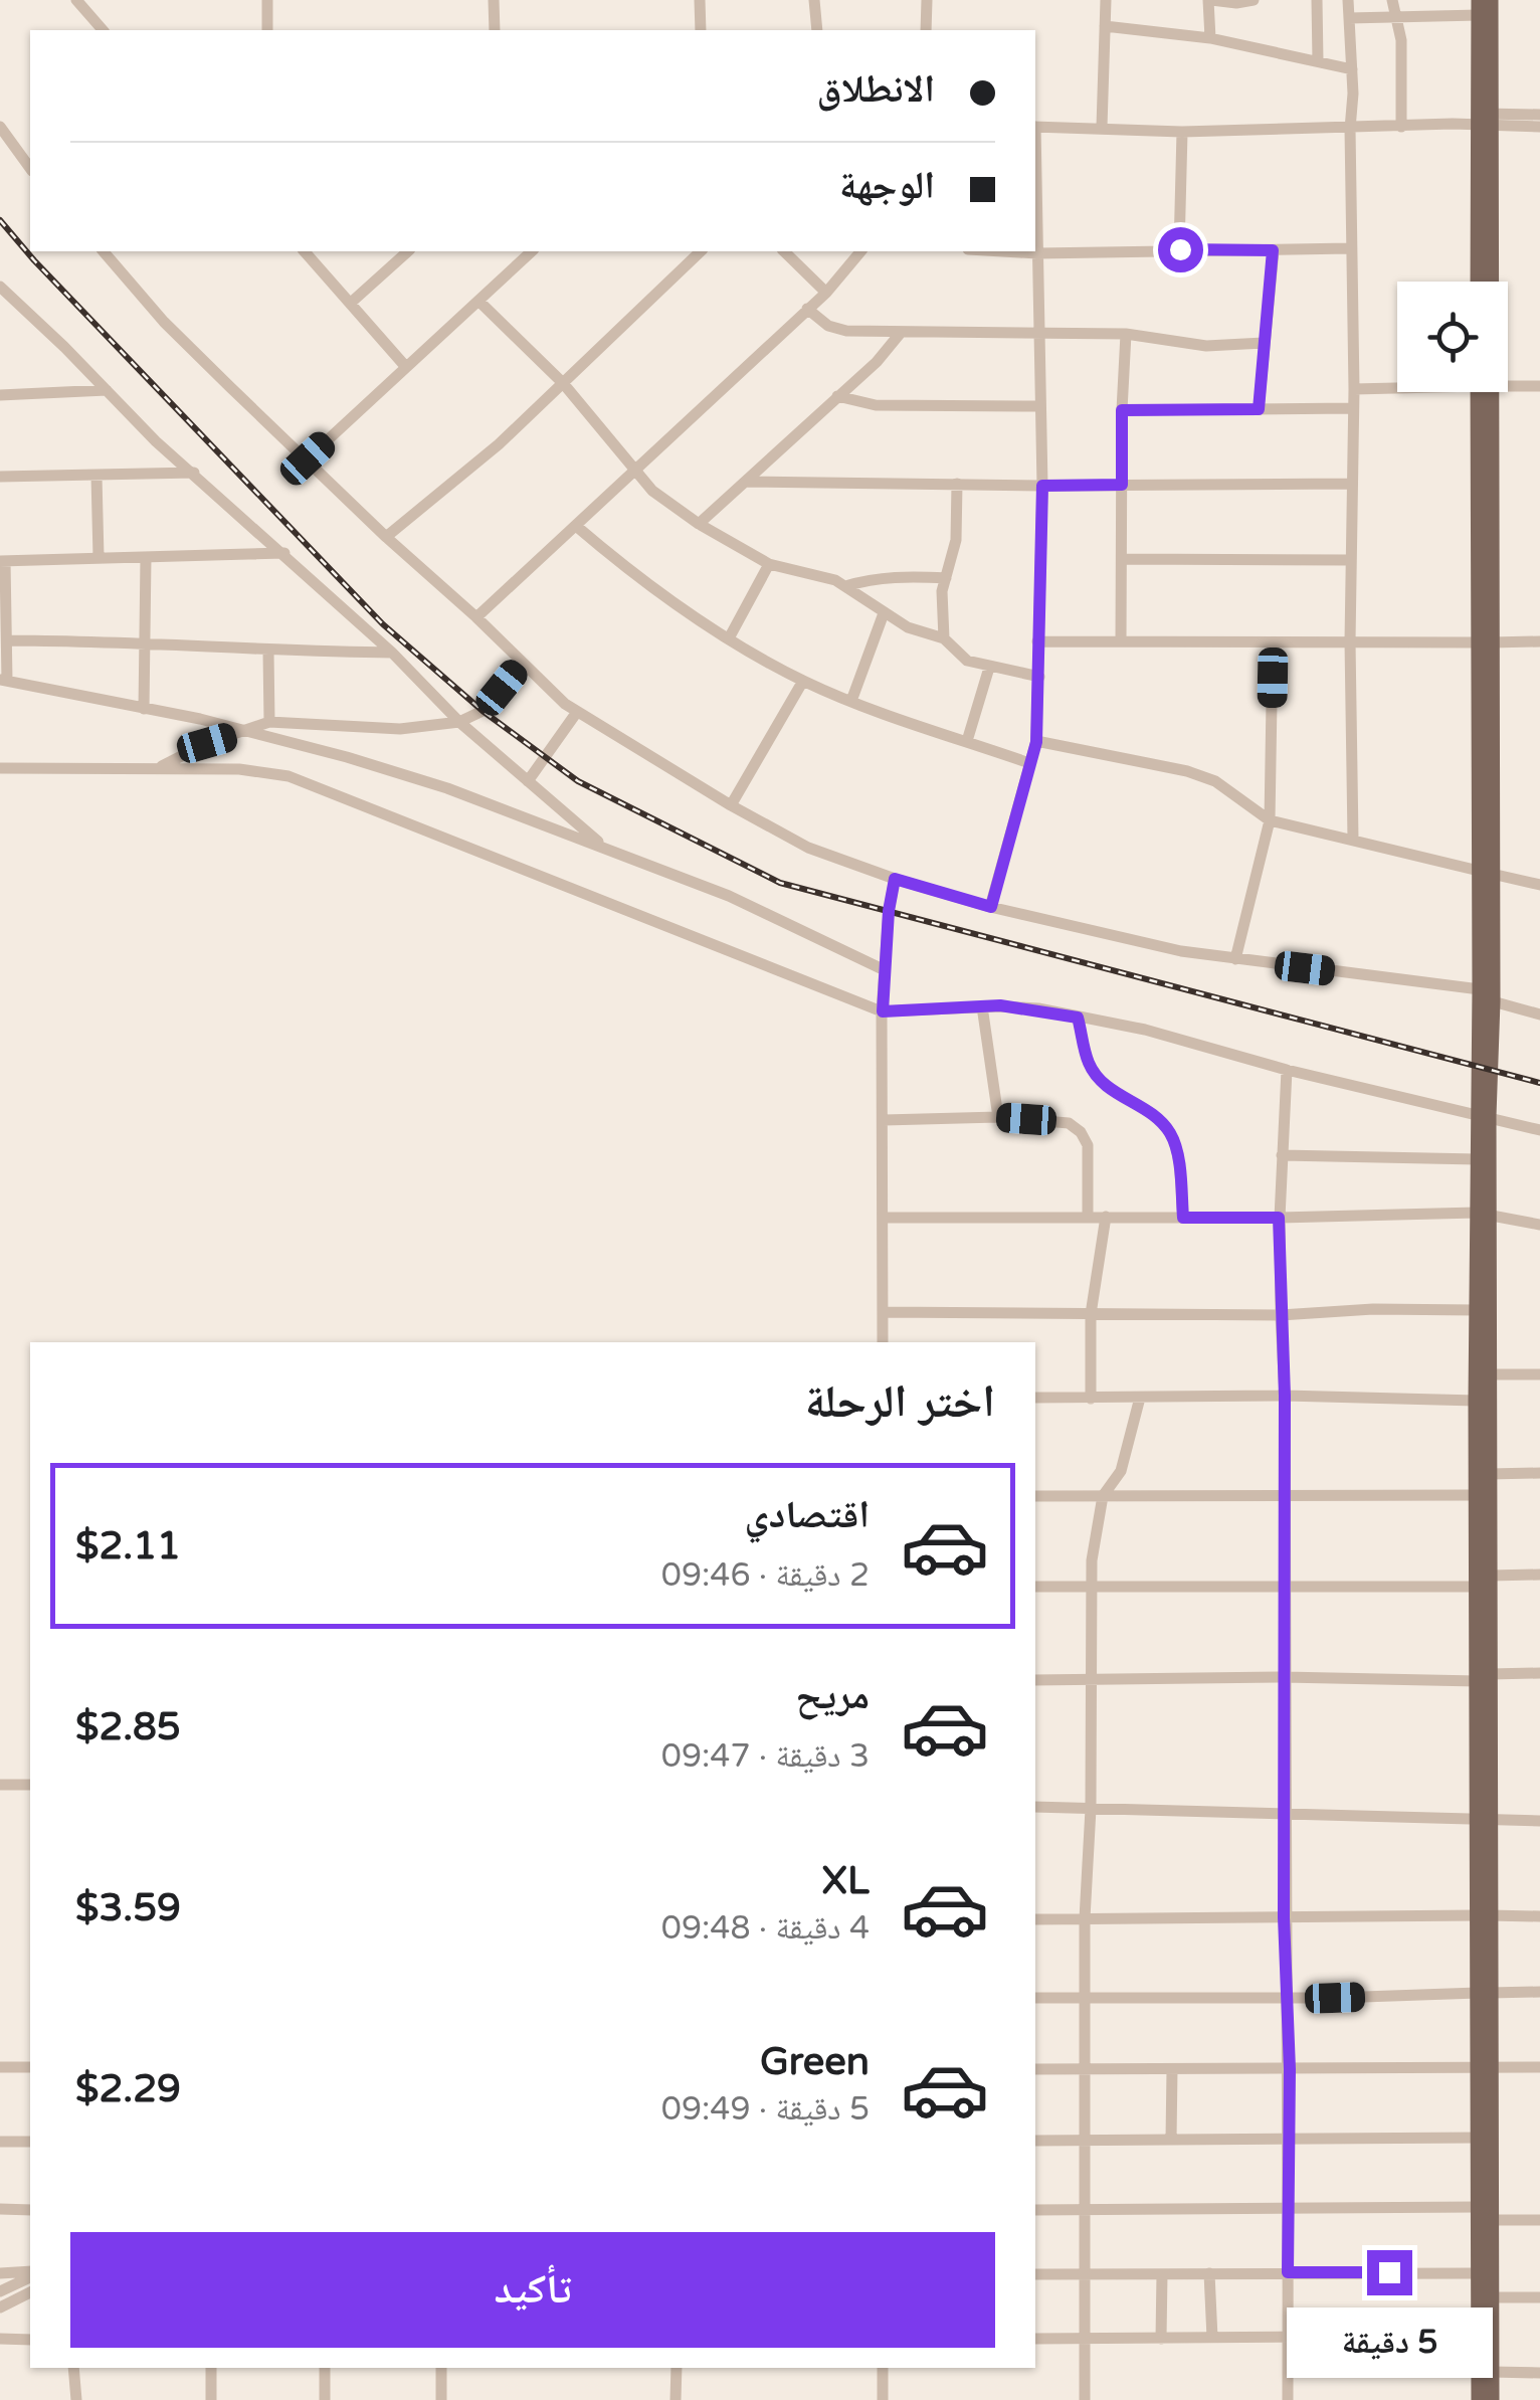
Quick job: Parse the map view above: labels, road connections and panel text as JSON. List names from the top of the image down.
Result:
{
  "page": {
    "banner": ["الانطلاق", "الوجهة"],
    "heading": "اختر الرحلة",
    "list": [
      {
        "name": "اقتصادي",
        "note": "2 دقيقة · 09:46",
        "value": "$2.11"
      },
      {
        "name": "مريح",
        "note": "3 دقيقة · 09:47",
        "value": "$2.85"
      },
      {
        "name": "XL",
        "note": "4 دقيقة · 09:48",
        "value": "$3.59"
      },
      {
        "name": "Green",
        "note": "5 دقيقة · 09:49",
        "value": "$2.29"
      }
    ],
    "buttons": "تأكيد",
    "bubble": "5 دقيقة"
  }
}
